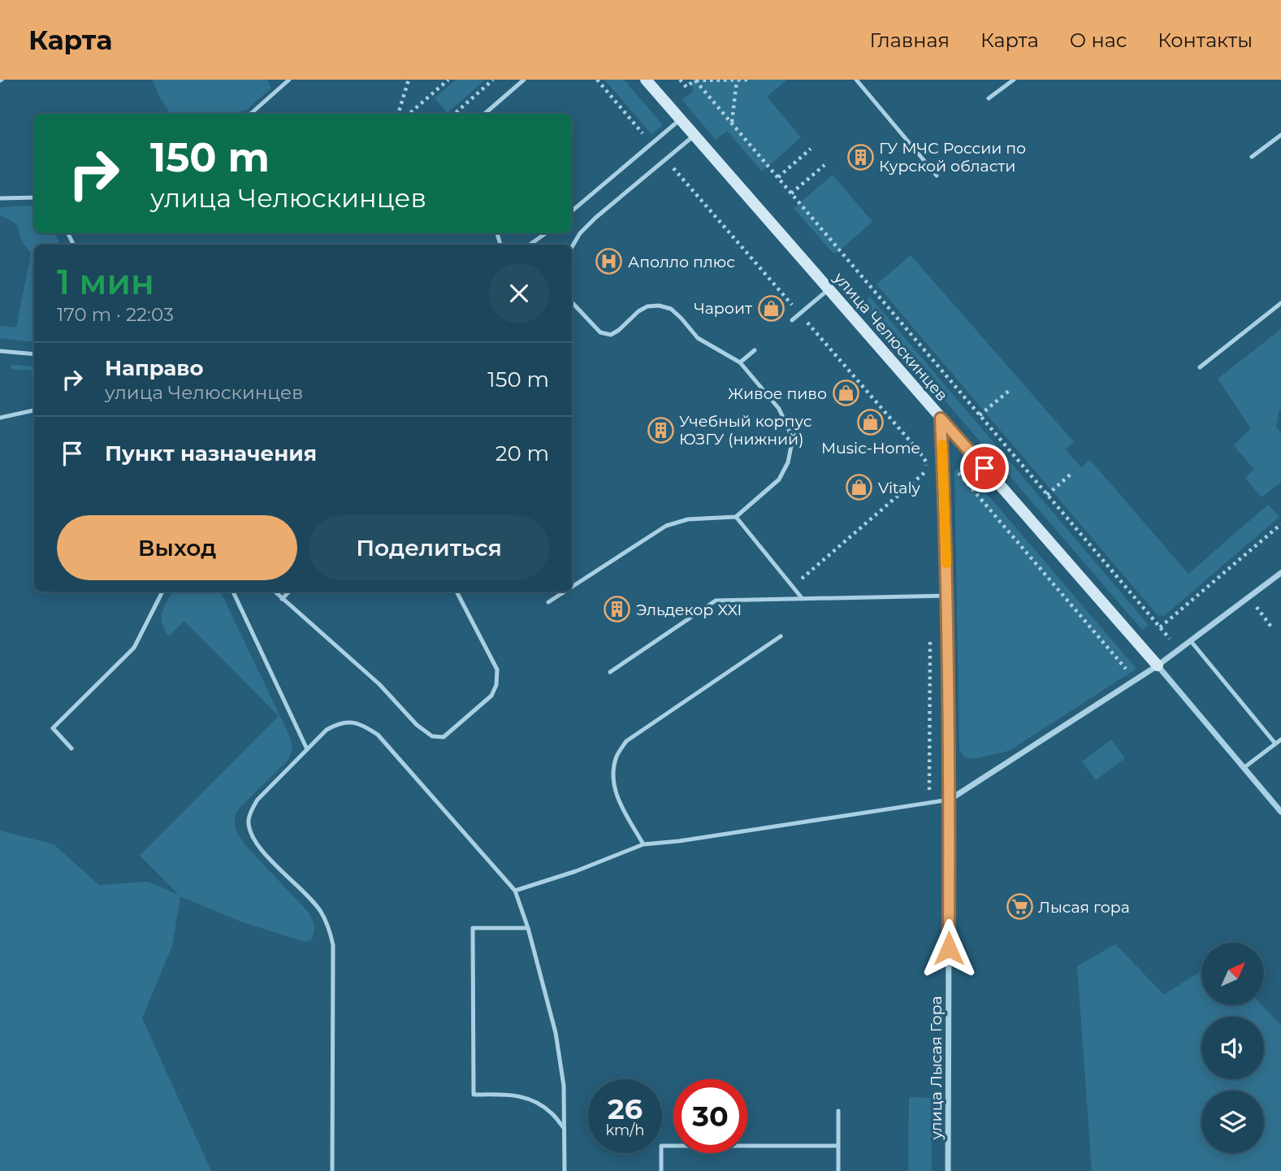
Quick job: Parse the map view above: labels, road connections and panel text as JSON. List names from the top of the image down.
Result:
{
  "streets": {
    "street": ["улица Челюскинцев", "улица Лысая Гора"]
  },
  "crossings": [
    ["улица Челюскинцев", "улица Лысая Гора"]
  ],
  "places": {
    "building": ["ГУ МЧС России по Курской области", "Учебный корпус ЮЗГУ (нижний)", "Эльдекор XXI"],
    "hospital": ["Аполло плюс"],
    "shop": [
      "Чароит",
      "Живое пиво",
      "Music-Home",
      "Vitaly"
    ],
    "supermarket": ["Лысая гора"]
  },
  "north": "top right",
  "page": {
    "header": "Карта",
    "nav": [
      "Главная",
      "Карта",
      "О нас",
      "Контакты"
    ],
    "turn": ["150 m", "улица Челюскинцев"],
    "heading": ["1 мин", "170 m · 22:03"],
    "list": [
      {
        "name": "Направо",
        "note": "улица Челюскинцев",
        "value": "150 m"
      },
      {
        "name": "Пункт назначения",
        "value": "20 m"
      }
    ],
    "buttons": ["Выход", "Поделиться"],
    "speed": "26 km/h",
    "limit": "30"
  }
}
